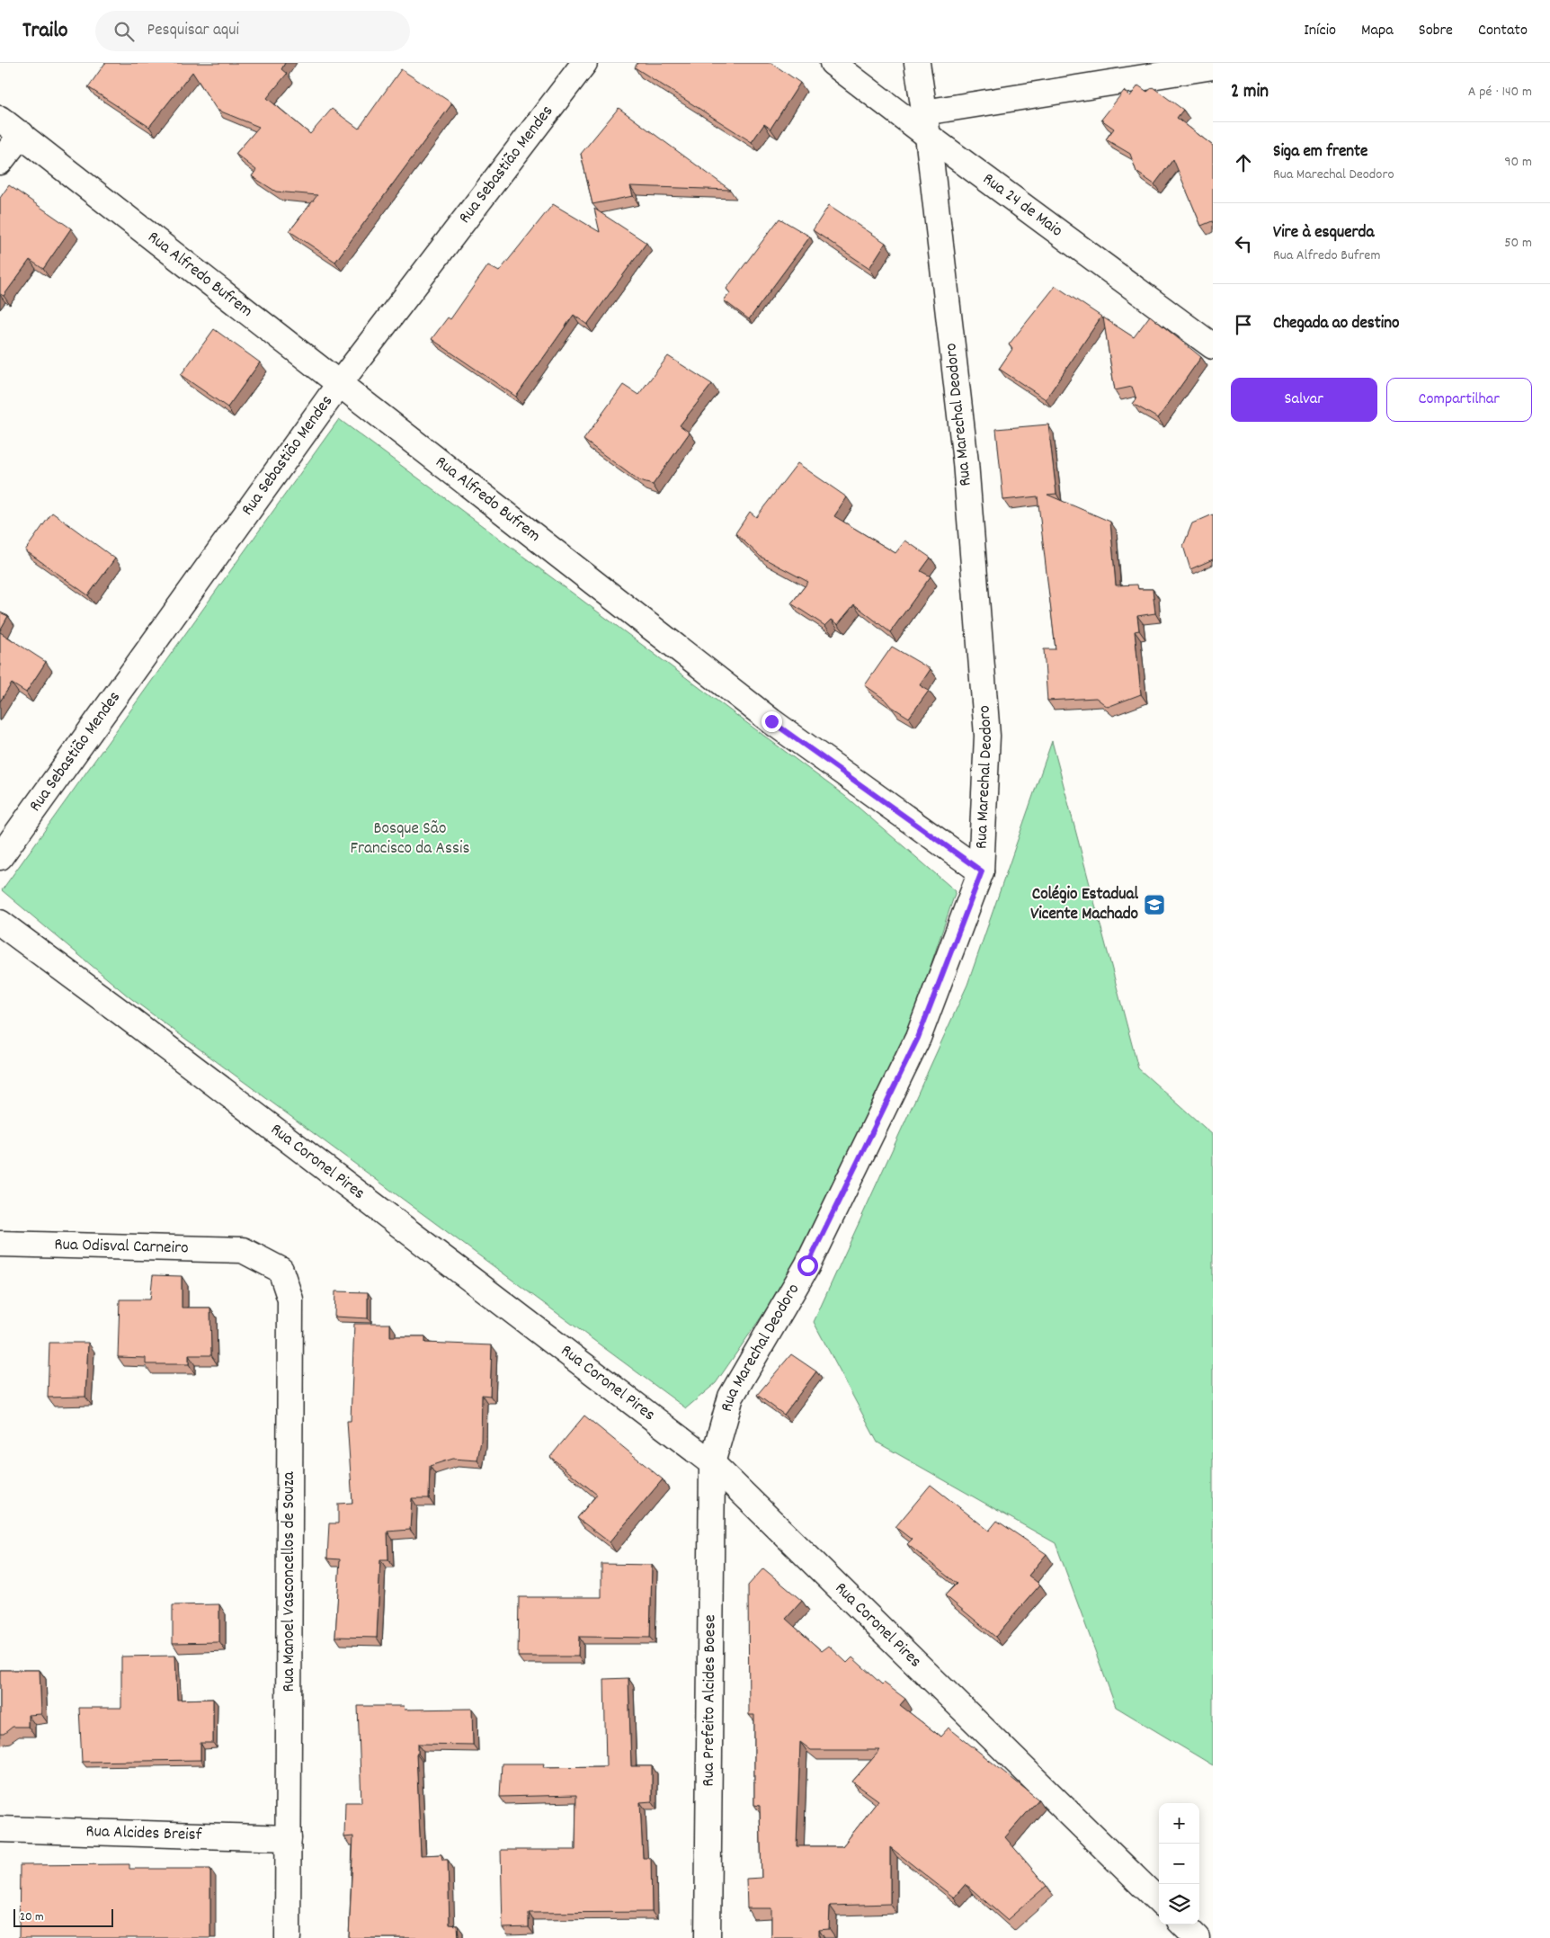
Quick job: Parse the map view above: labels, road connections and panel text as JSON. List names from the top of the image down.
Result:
{
  "streets": {
    "street": [
      "Rua Sebastião Mendes",
      "Rua 24 de Maio",
      "Rua Alfredo Bufrem",
      "Rua Marechal Deodoro",
      "Rua Coronel Pires",
      "Rua Odisval Carneiro",
      "Rua Manoel Vasconcellos de Souza",
      "Rua Prefeito Alcides Boese",
      "Rua Alcides Breisf"
    ]
  },
  "crossings": [
    ["Rua Sebastião Mendes", "Rua Alfredo Bufrem"],
    ["Rua 24 de Maio", "Rua Marechal Deodoro"],
    ["Rua Alfredo Bufrem", "Rua Marechal Deodoro"],
    ["Rua Marechal Deodoro", "Rua Coronel Pires"],
    ["Rua Marechal Deodoro", "Rua Prefeito Alcides Boese"],
    ["Rua Coronel Pires", "Rua Prefeito Alcides Boese"],
    ["Rua Odisval Carneiro", "Rua Manoel Vasconcellos de Souza"],
    ["Rua Manoel Vasconcellos de Souza", "Rua Alcides Breisf"]
  ],
  "parks": ["Bosque São Francisco da Assis"],
  "places": {
    "school or university": ["Colégio Estadual Vicente Machado"]
  },
  "scale_bar": "20 m",
  "page": {
    "header": "Trailo",
    "search": "Pesquisar aqui",
    "nav": [
      "Início",
      "Mapa",
      "Sobre",
      "Contato"
    ],
    "heading": ["2 min", "A pé · 140 m"],
    "list": [
      ["Siga em frente", "Rua Marechal Deodoro", "90 m"],
      ["Vire à esquerda", "Rua Alfredo Bufrem", "50 m"],
      "Chegada ao destino"
    ],
    "buttons": ["Salvar", "Compartilhar"],
    "map_buttons": ["+", "−"],
    "scale": "20 m"
  }
}
